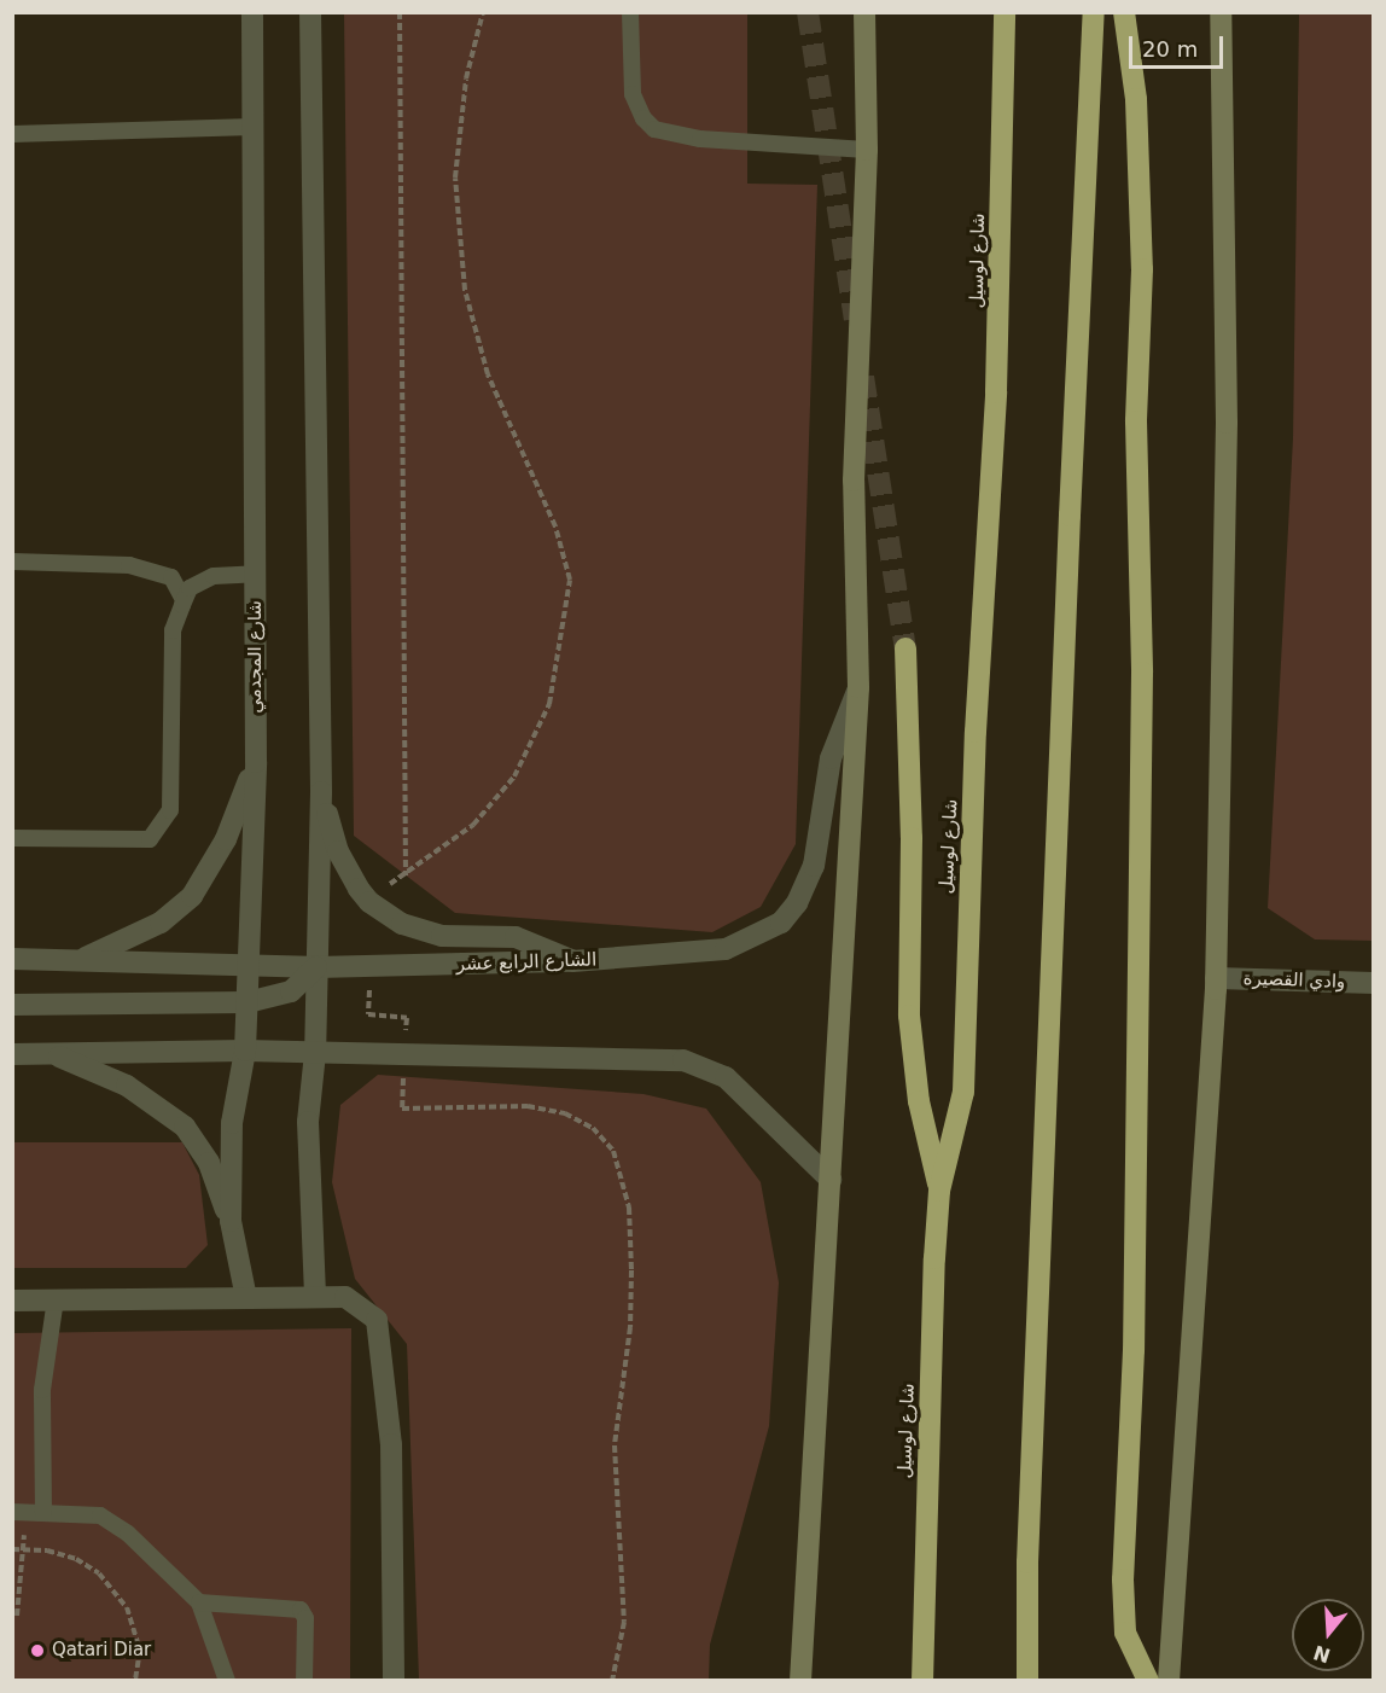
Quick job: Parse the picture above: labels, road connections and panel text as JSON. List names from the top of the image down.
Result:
{
  "streets": {
    "highway": ["شارع لوسيل"],
    "street": ["شارع المجدمي", "الشارع الرابع عشر", "وادي القصيرة"]
  },
  "crossings": [
    ["شارع المجدمي", "الشارع الرابع عشر"]
  ],
  "places": ["Qatari Diar"],
  "scale_bar": "20 m",
  "north": "bottom"
}
